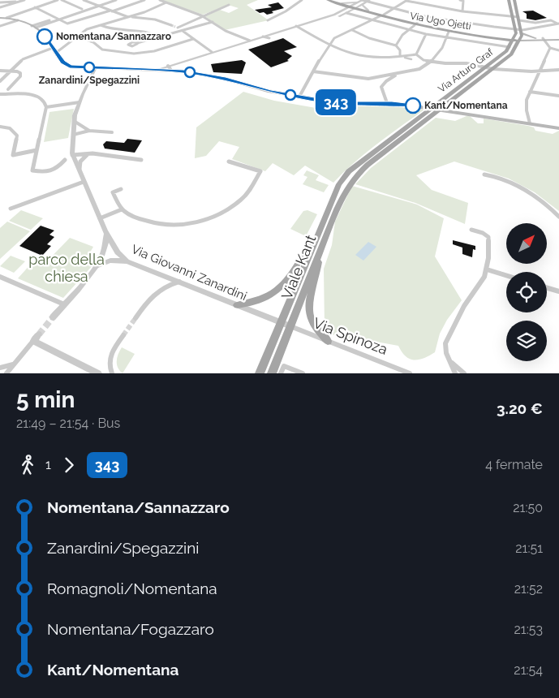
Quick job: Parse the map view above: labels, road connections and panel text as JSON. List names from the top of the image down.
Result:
{
  "streets": {
    "main road": ["Via Ugo Ojetti", "Via Arturo Graf", "Viale Kant"],
    "street": ["Via Giovanni Zanardini", "Via Spinoza"]
  },
  "crossings": [
    ["Via Ugo Ojetti", "Via Arturo Graf"],
    ["Via Arturo Graf", "Viale Kant"],
    ["Viale Kant", "Via Giovanni Zanardini"],
    ["Viale Kant", "Via Spinoza"],
    ["Via Giovanni Zanardini", "Via Spinoza"]
  ],
  "parks": ["parco della chiesa"],
  "places": ["Nomentana/Sannazzaro", "Zanardini/Spegazzini", "Kant/Nomentana"],
  "lines": ["bus line 343"],
  "north": "top right",
  "page": {
    "on_map": "343",
    "heading": ["5 min", "21:49 – 21:54 · Bus", "3.20 €"],
    "legs": ["1", "343", "4 fermate"],
    "list": [
      {
        "name": "Nomentana/Sannazzaro",
        "value": "21:50"
      },
      {
        "name": "Zanardini/Spegazzini",
        "value": "21:51"
      },
      {
        "name": "Romagnoli/Nomentana",
        "value": "21:52"
      },
      {
        "name": "Nomentana/Fogazzaro",
        "value": "21:53"
      },
      {
        "name": "Kant/Nomentana",
        "value": "21:54"
      }
    ]
  }
}
